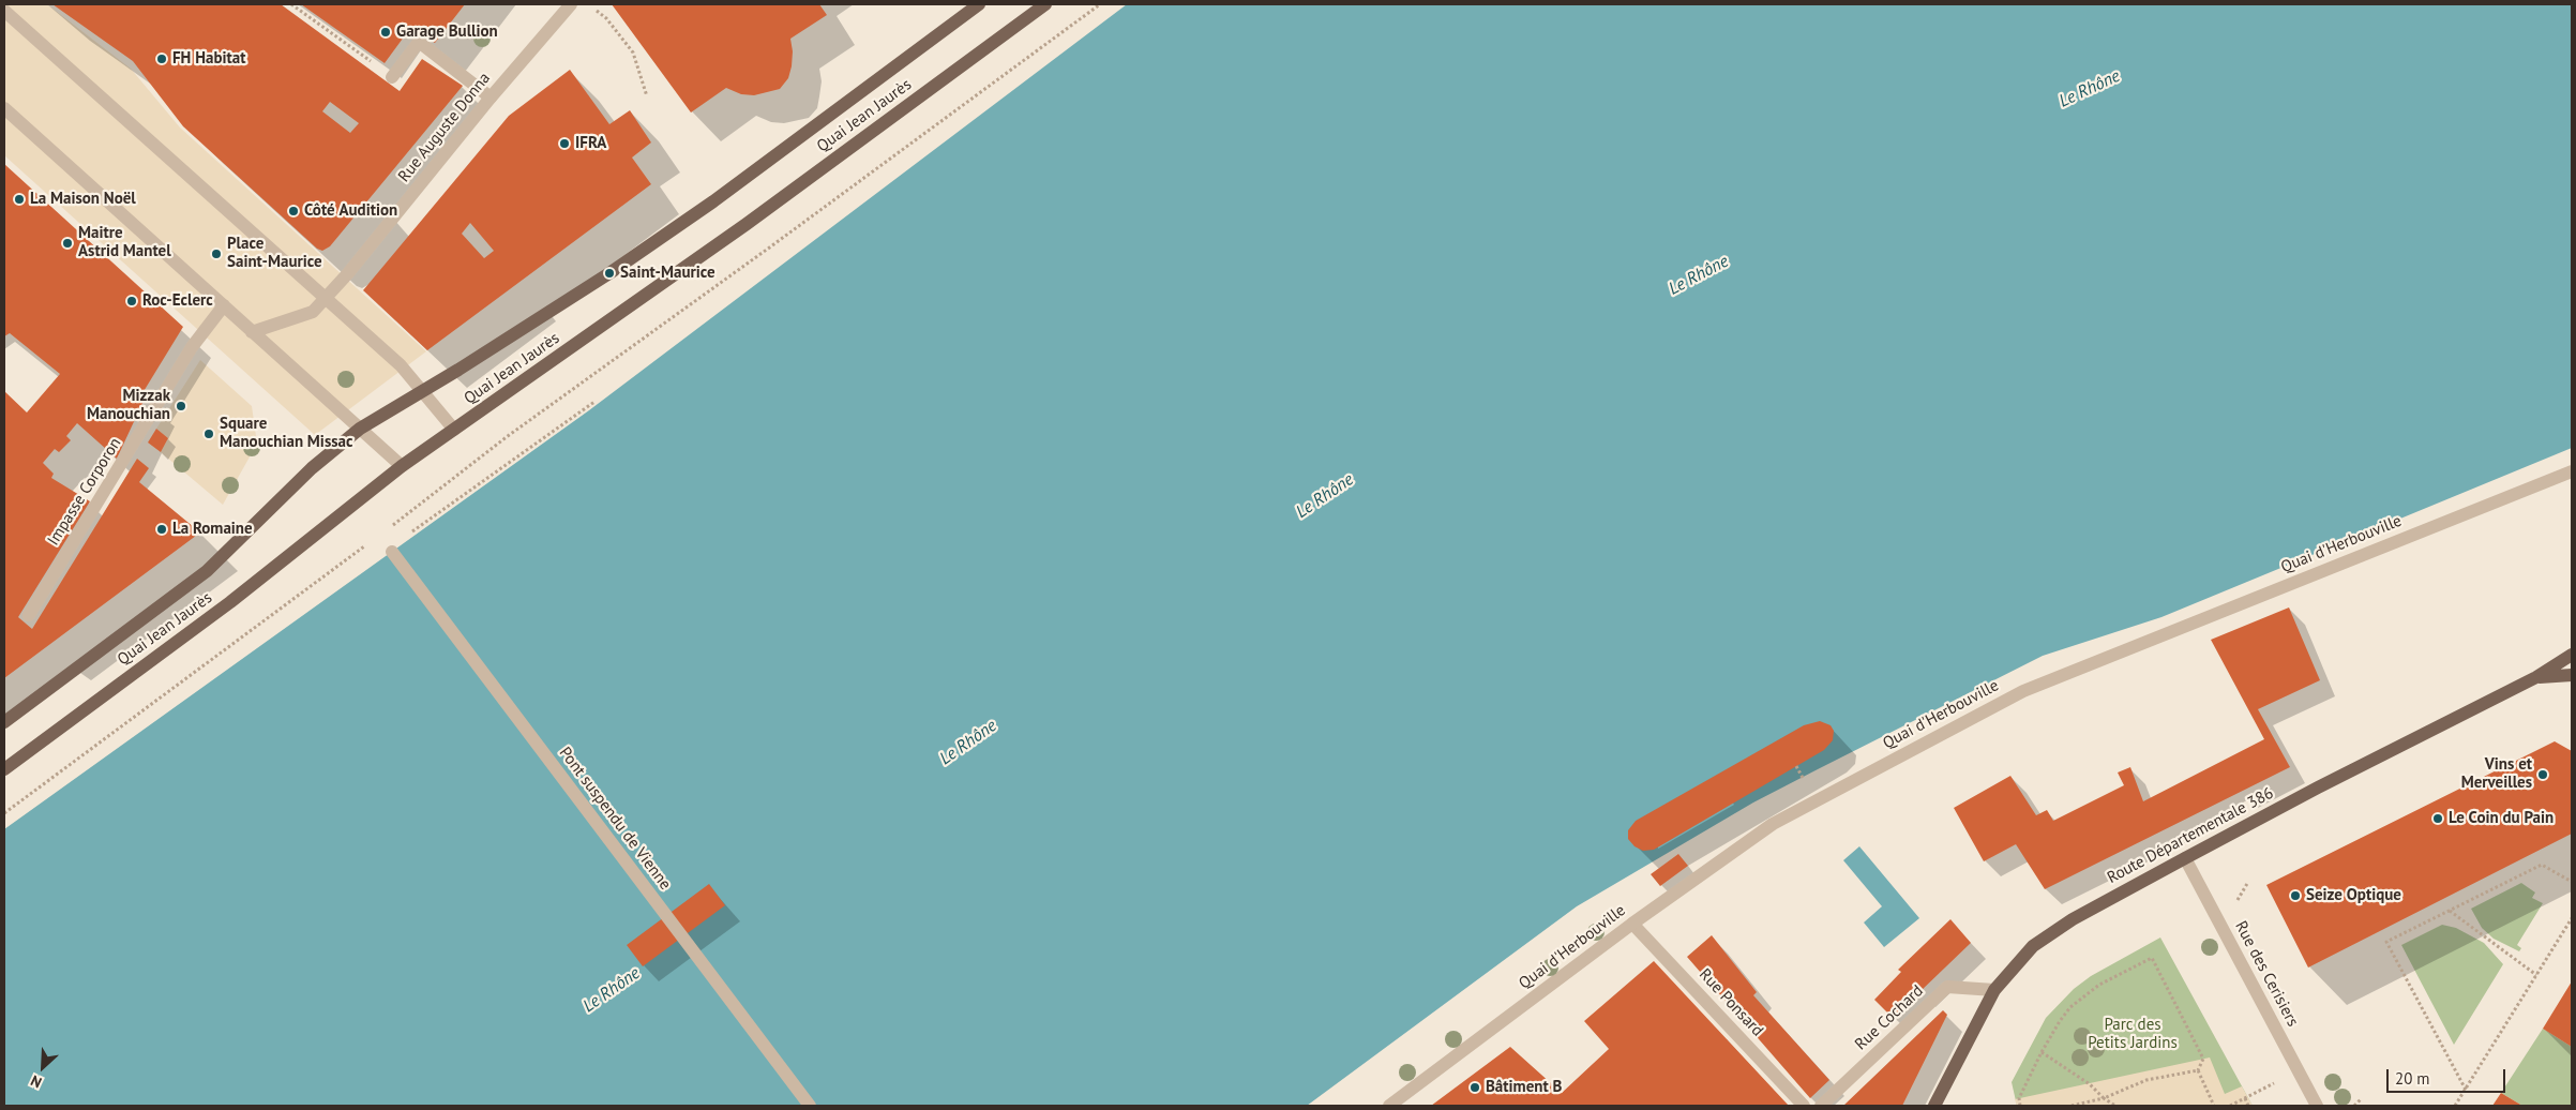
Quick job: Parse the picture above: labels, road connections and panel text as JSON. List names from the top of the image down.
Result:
{
  "streets": {
    "main road": ["Quai Jean Jaurès", "Route Départementale 386"],
    "street": [
      "Rue Auguste Donna",
      "Impasse Corporon",
      "Quai d'Herbouville",
      "Pont suspendu de Vienne",
      "Rue des Cerisiers",
      "Rue Ponsard",
      "Rue Cochard"
    ]
  },
  "crossings": [
    ["Quai d'Herbouville", "Rue Ponsard"],
    ["Route Départementale 386", "Rue des Cerisiers"],
    ["Route Départementale 386", "Rue Cochard"]
  ],
  "water": ["Le Rhône"],
  "parks": ["Parc des Petits Jardins"],
  "places": [
    "Garage Bullion",
    "FH Habitat",
    "IFRA",
    "La Maison Noël",
    "Côté Audition",
    "Maitre Astrid Mantel",
    "Place Saint-Maurice",
    "Saint-Maurice",
    "Roc-Eclerc",
    "Mizzak Manouchian",
    "Square Manouchian Missac",
    "La Romaine",
    "Vins et Merveilles",
    "Le Coin du Pain",
    "Seize Optique",
    "Bâtiment B"
  ],
  "scale_bar": "20 m",
  "north": "bottom left"
}
